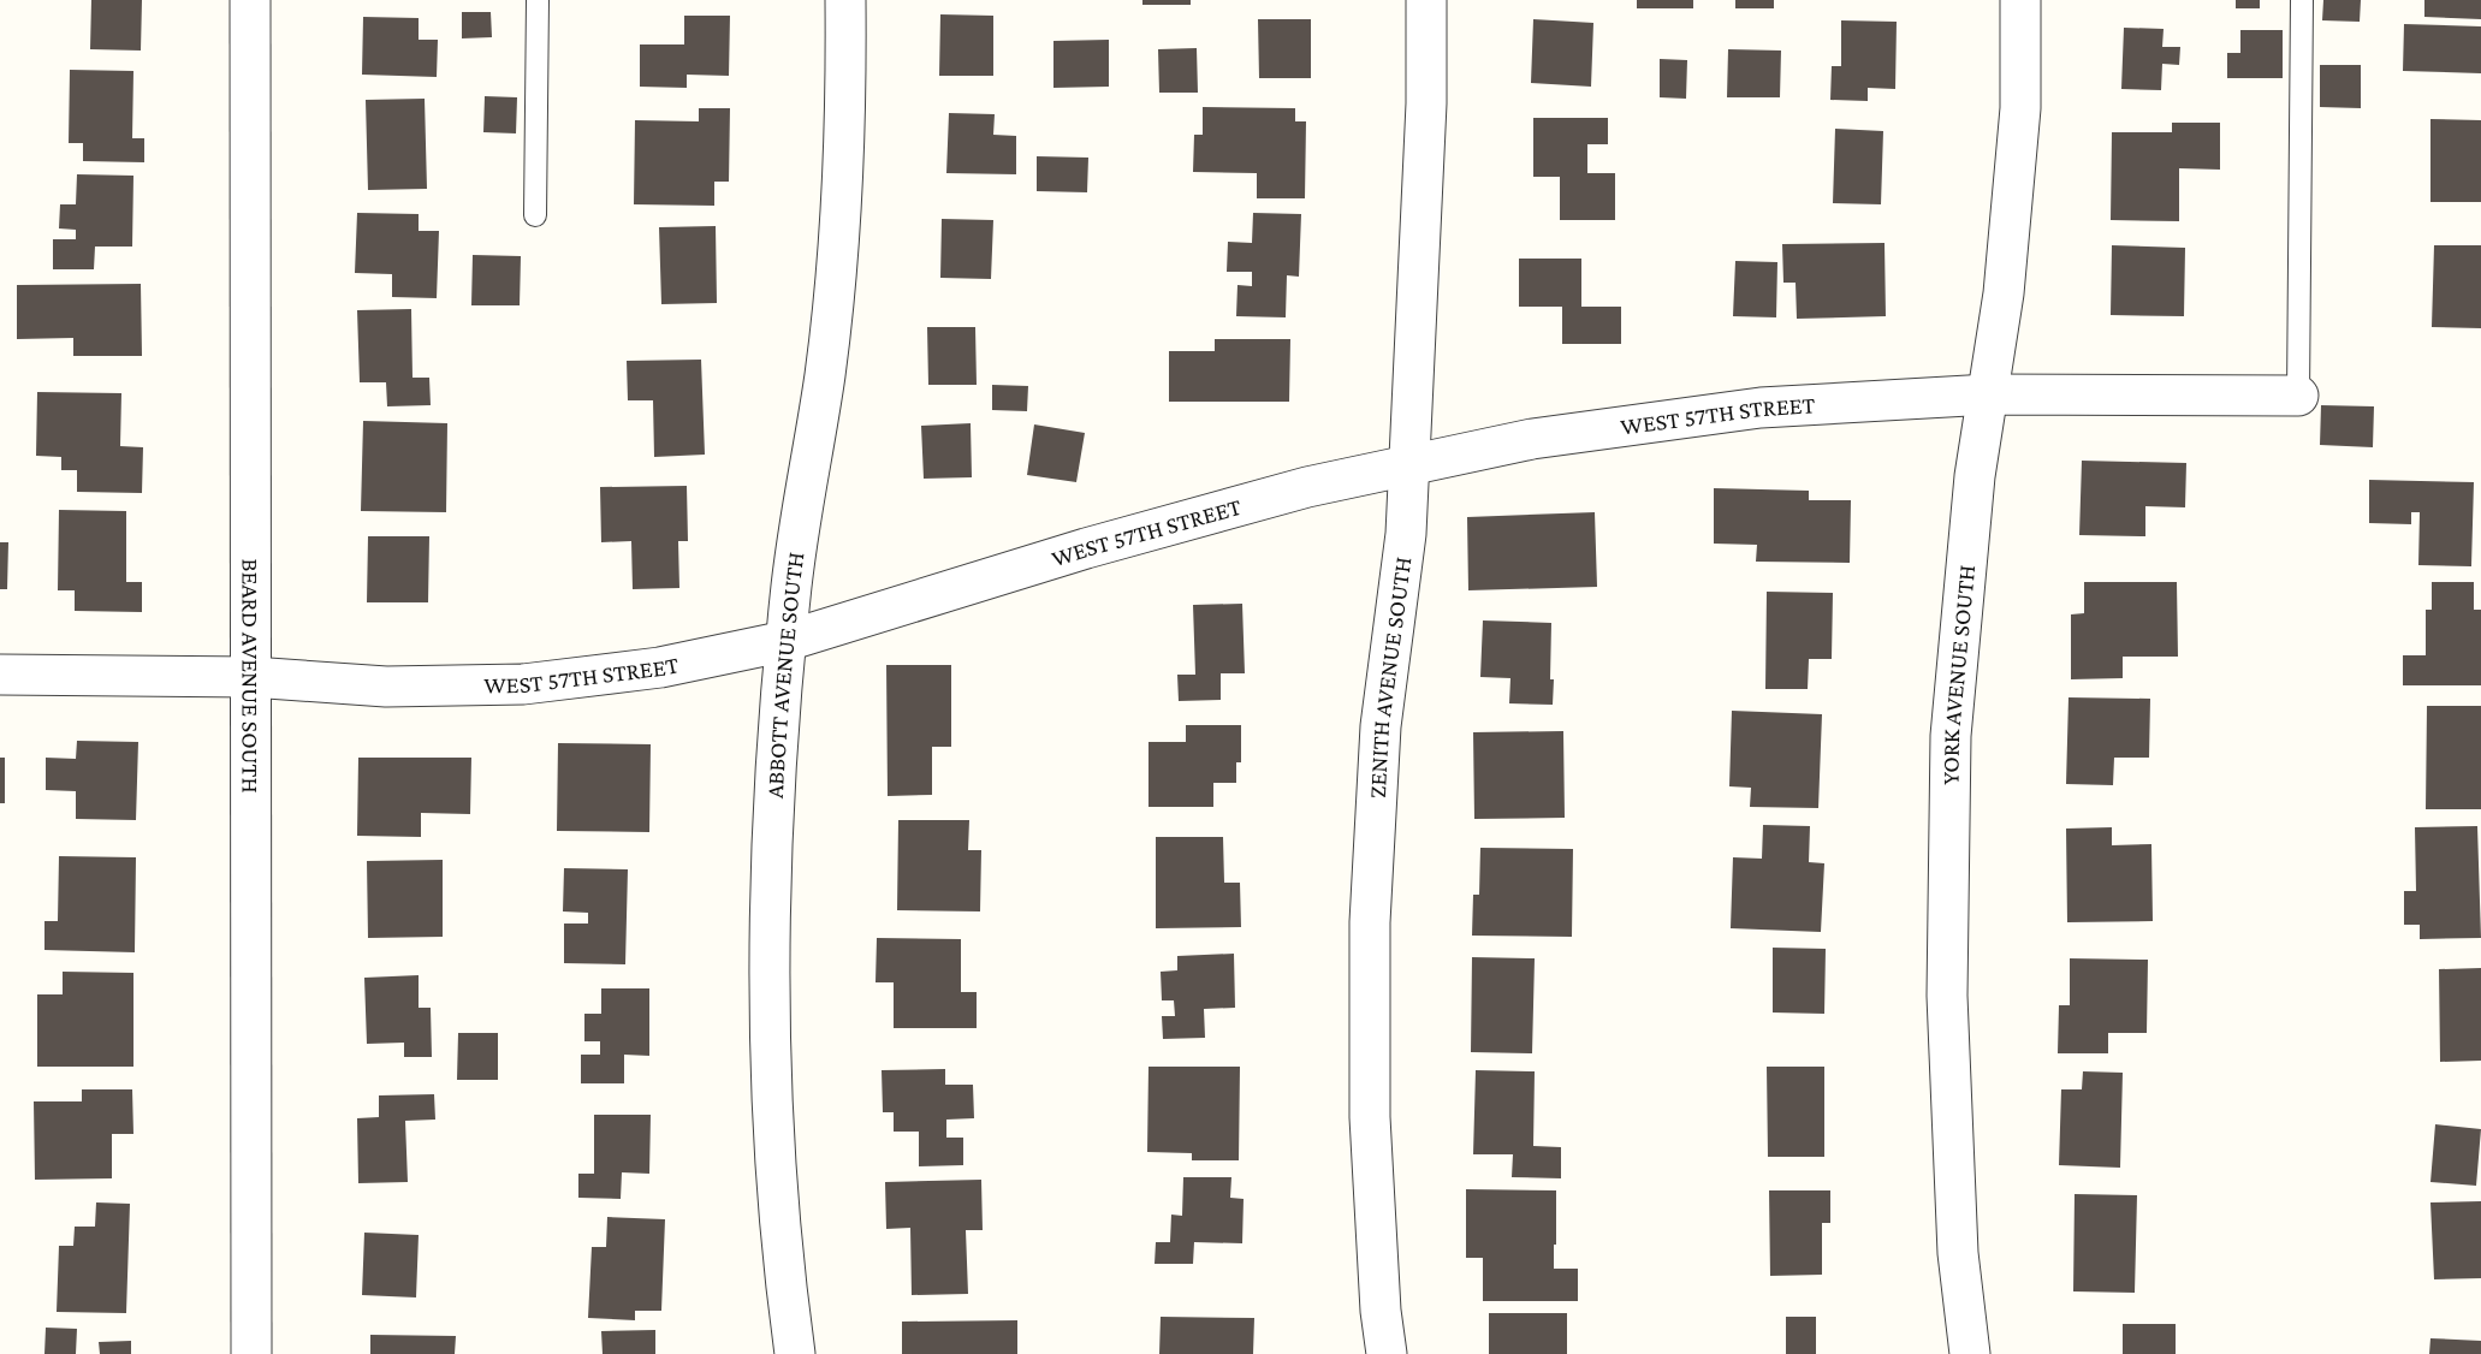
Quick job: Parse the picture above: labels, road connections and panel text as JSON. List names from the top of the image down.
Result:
{
  "streets": {
    "street": [
      "WEST 57TH STREET",
      "ABBOTT AVENUE SOUTH",
      "YORK AVENUE SOUTH",
      "BEARD AVENUE SOUTH",
      "ZENITH AVENUE SOUTH"
    ]
  },
  "crossings": [
    ["WEST 57TH STREET", "ABBOTT AVENUE SOUTH"],
    ["WEST 57TH STREET", "YORK AVENUE SOUTH"],
    ["WEST 57TH STREET", "BEARD AVENUE SOUTH"],
    ["WEST 57TH STREET", "ZENITH AVENUE SOUTH"]
  ]
}
